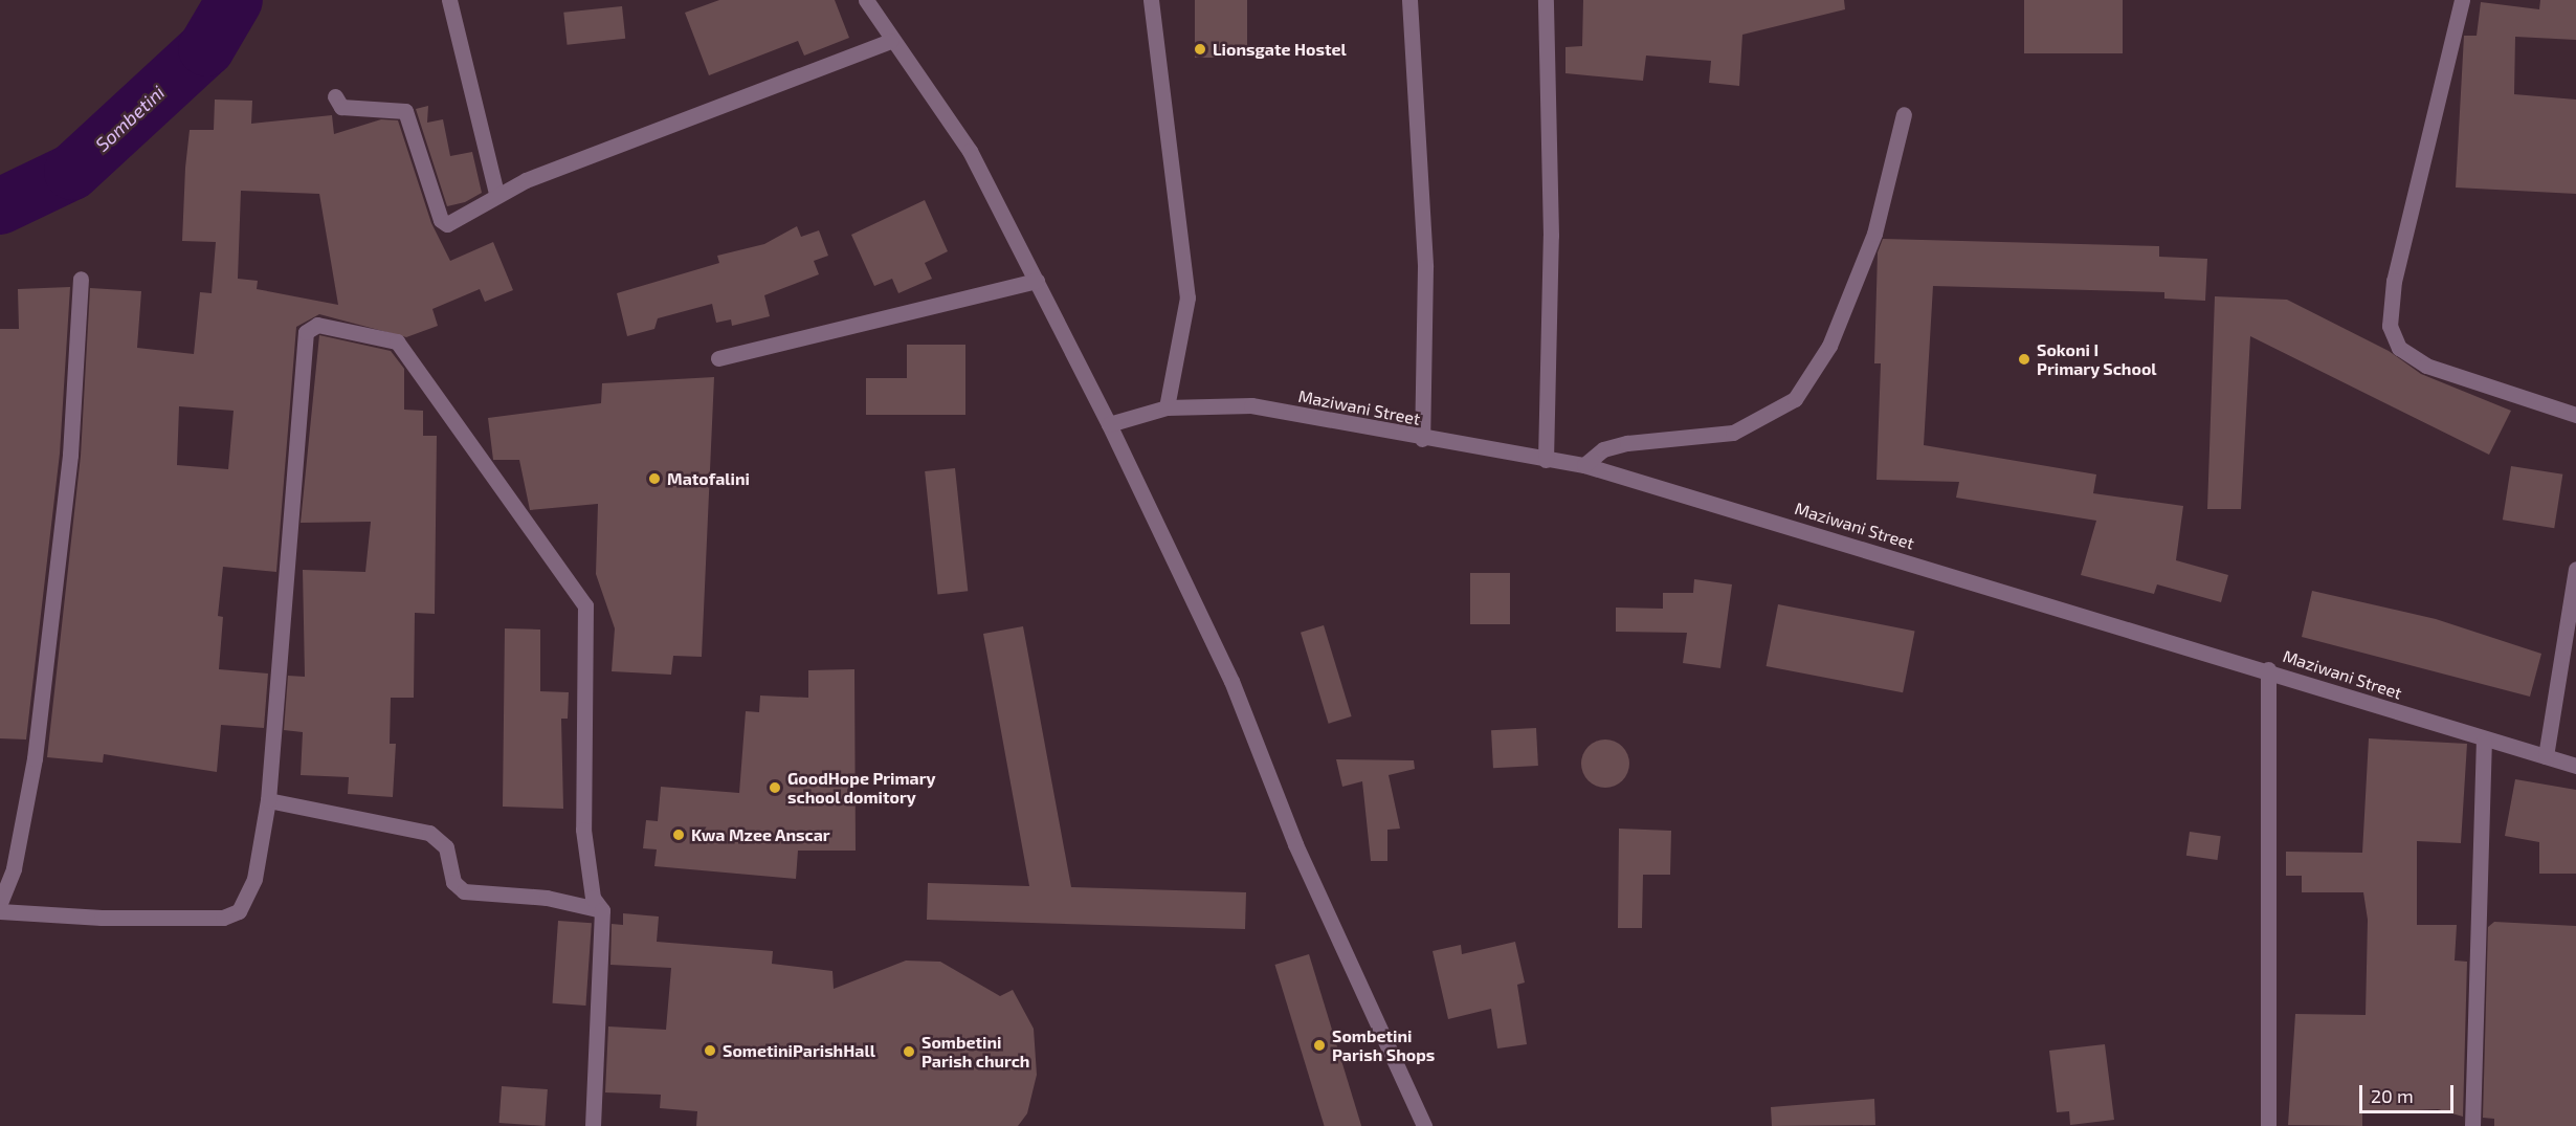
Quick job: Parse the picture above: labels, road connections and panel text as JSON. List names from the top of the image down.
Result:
{
  "streets": {
    "street": ["Maziwani Street"]
  },
  "water": ["Sombetini"],
  "places": [
    "Lionsgate Hostel",
    "Sokoni I Primary School",
    "Matofalini",
    "GoodHope Primary school domitory",
    "Kwa Mzee Anscar",
    "Sombetini Parish Shops",
    "SometiniParishHall",
    "Sombetini Parish church"
  ],
  "scale_bar": "20 m"
}
